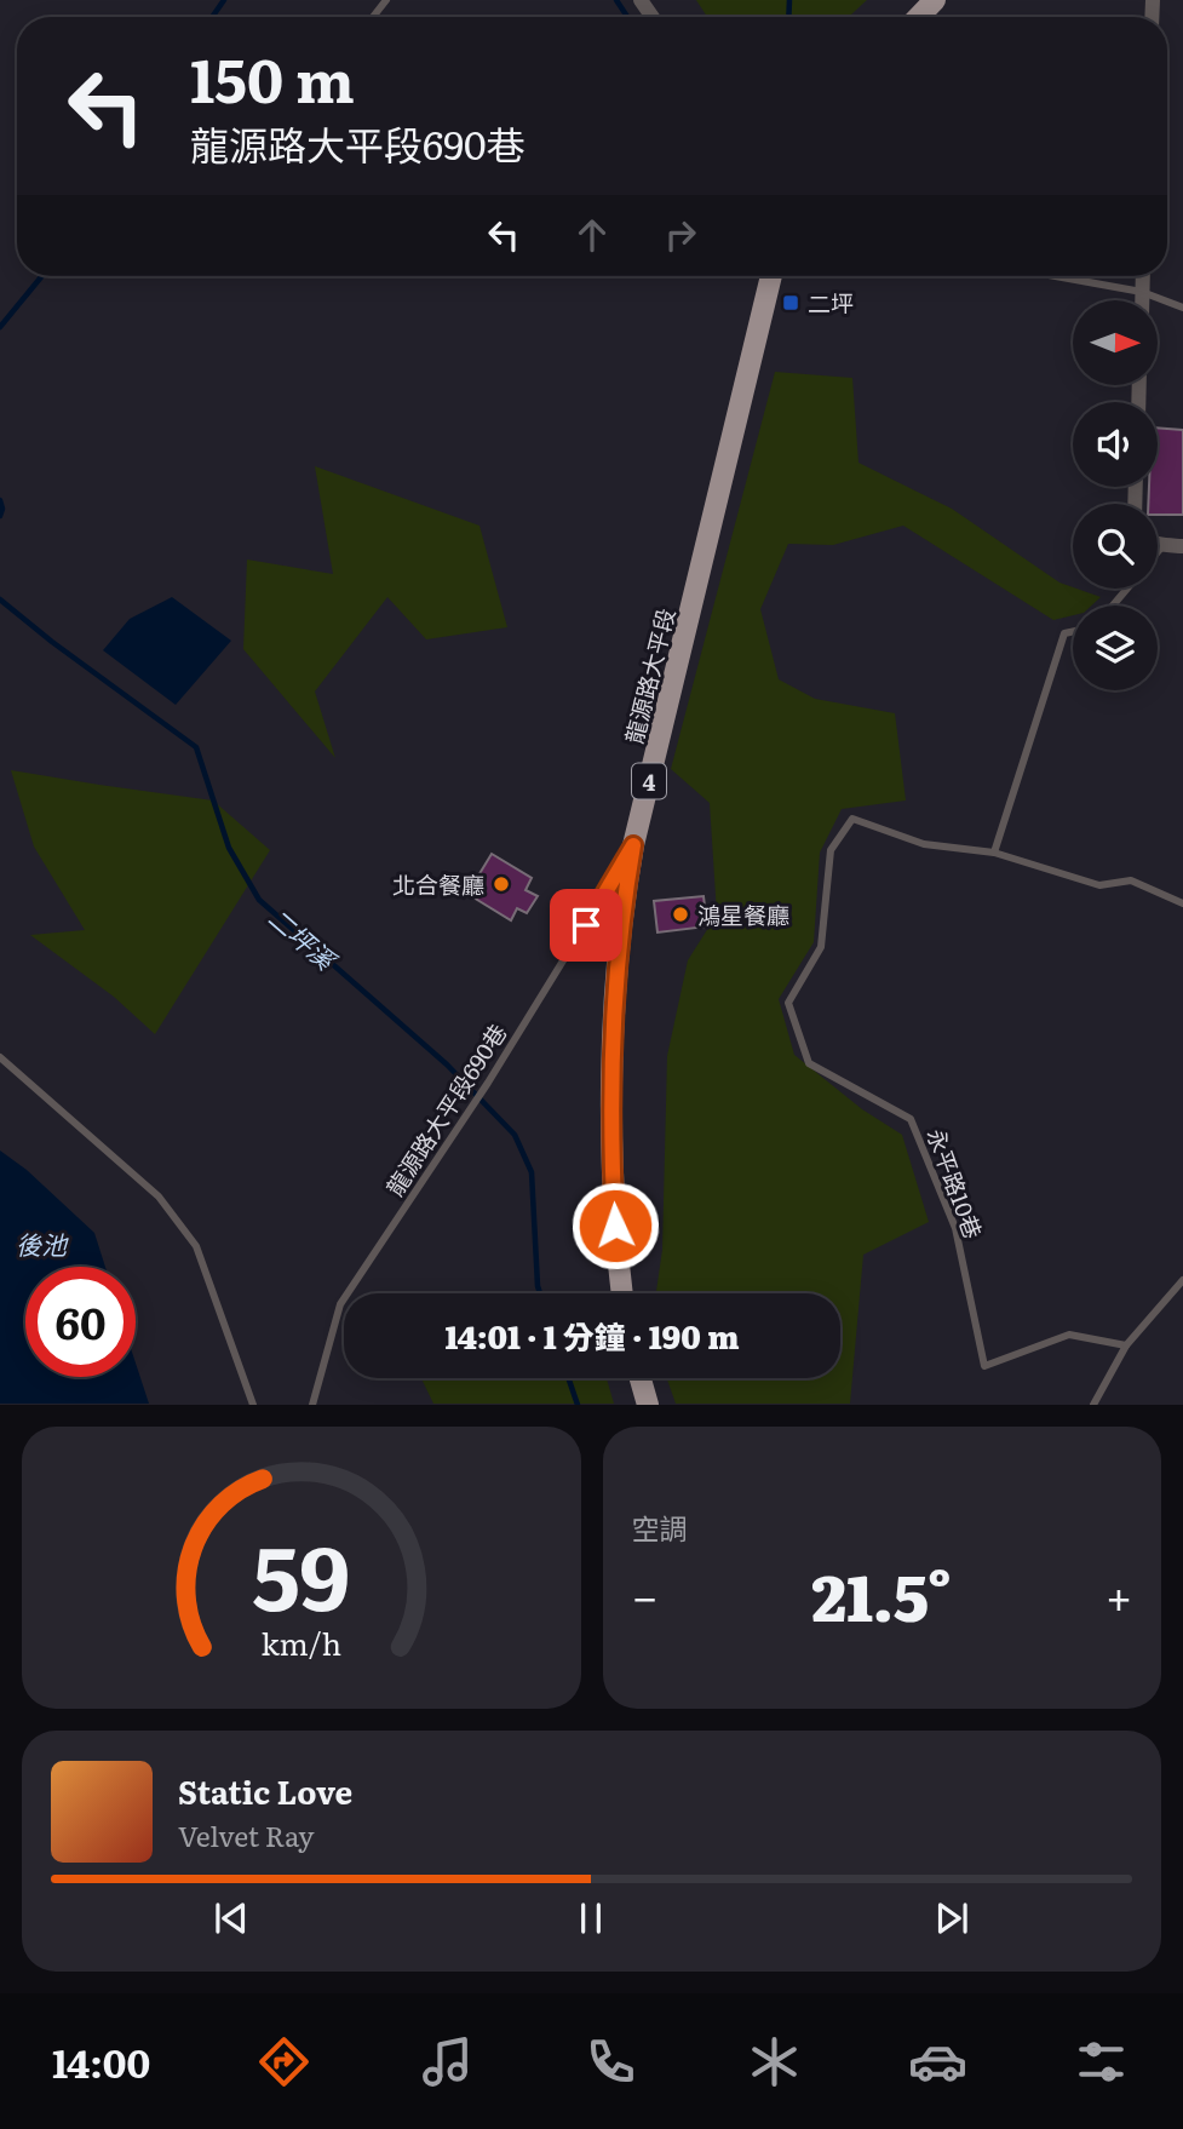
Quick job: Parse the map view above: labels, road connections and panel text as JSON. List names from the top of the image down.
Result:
{
  "streets": {
    "main road": ["龍源路大平段", "4"],
    "lane": ["龍源路大平段690巷", "永平路10巷"]
  },
  "crossings": [
    ["龍源路大平段", "龍源路大平段690巷"]
  ],
  "water": ["二坪溪", "後池"],
  "places": {
    "transit": ["二坪"],
    "other": ["北合餐廳", "鴻星餐廳"]
  },
  "north": "right",
  "page": {
    "turn": ["150 m", "龍源路大平段690巷"],
    "limit": "60",
    "trip": "14:01 · 1 分鐘 · 190 m",
    "tile": "空調",
    "heat": ["−", "21.5°", "+"],
    "song": ["Static Love", "Velvet Ray"],
    "tabs": "14:00",
    "gauge": ["59", "km/h"]
  }
}
